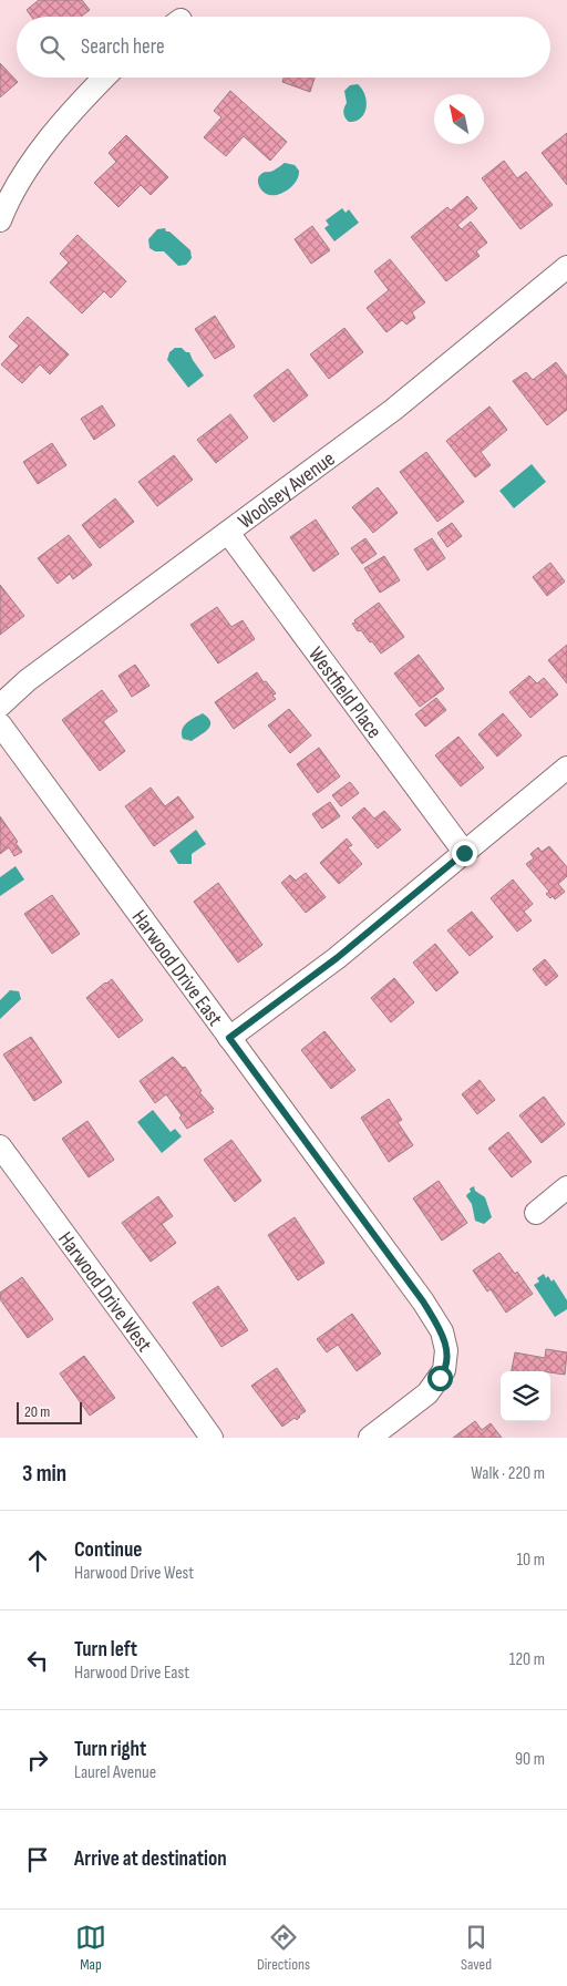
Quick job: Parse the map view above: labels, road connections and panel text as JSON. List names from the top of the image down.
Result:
{
  "streets": {
    "street": [
      "Woolsey Avenue",
      "Westfield Place",
      "Harwood Drive East",
      "Harwood Drive West"
    ]
  },
  "crossings": [
    ["Woolsey Avenue", "Westfield Place"]
  ],
  "scale_bar": "20 m",
  "north": "top left",
  "page": {
    "search": "Search here",
    "scale": "20 m",
    "heading": ["3 min", "Walk · 220 m"],
    "list": [
      ["Continue", "Harwood Drive West", "10 m"],
      ["Turn left", "Harwood Drive East", "120 m"],
      ["Turn right", "Laurel Avenue", "90 m"],
      "Arrive at destination"
    ],
    "nav": ["Map", "Directions", "Saved"]
  }
}
